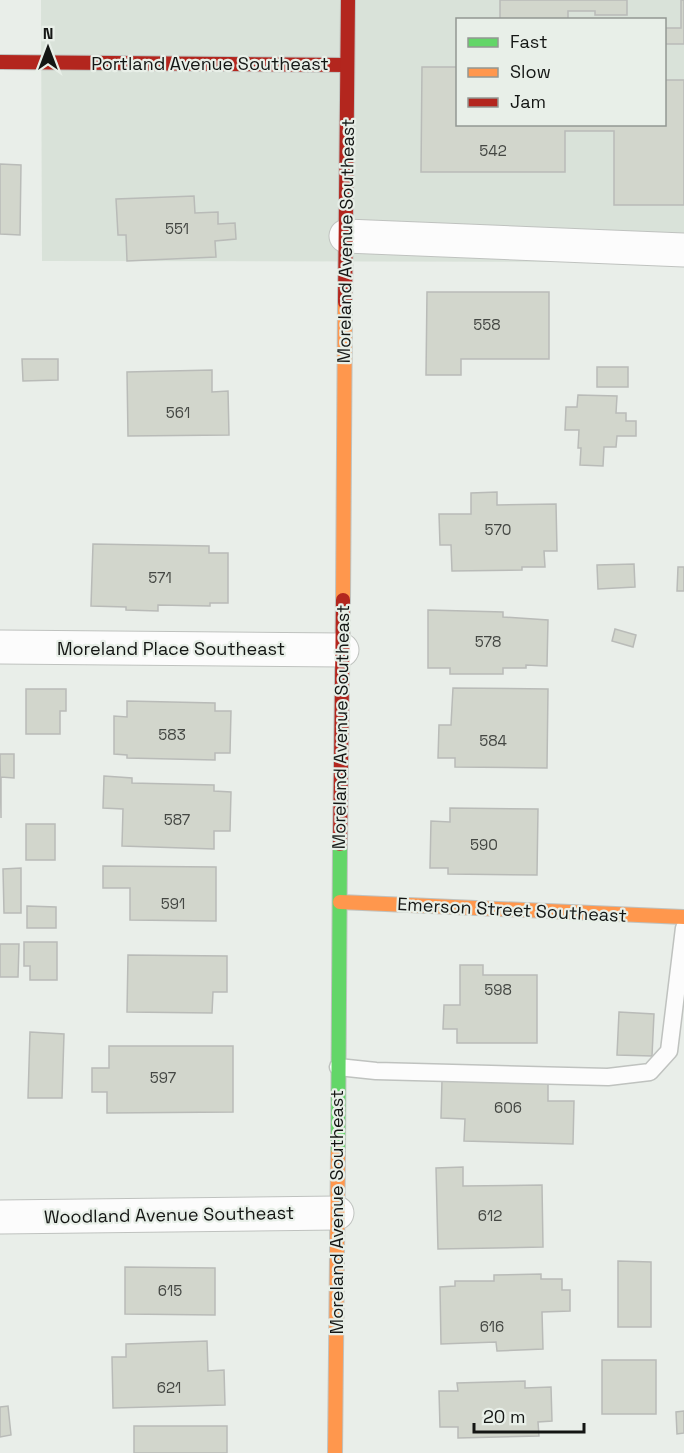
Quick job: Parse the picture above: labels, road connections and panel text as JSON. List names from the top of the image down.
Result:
{
  "streets": {
    "main road": ["Portland Avenue Southeast", "Moreland Avenue Southeast", "Emerson Street Southeast"],
    "street": ["Moreland Place Southeast", "Woodland Avenue Southeast"]
  },
  "crossings": [
    ["Portland Avenue Southeast", "Moreland Avenue Southeast"],
    ["Moreland Avenue Southeast", "Moreland Place Southeast"],
    ["Moreland Avenue Southeast", "Emerson Street Southeast"],
    ["Moreland Avenue Southeast", "Woodland Avenue Southeast"]
  ],
  "house_numbers": [
    "542",
    "551",
    "558",
    "561",
    "570",
    "571",
    "578",
    "583",
    "584",
    "587",
    "590",
    "591",
    "598",
    "597",
    "606",
    "612",
    "615",
    "616",
    "621"
  ],
  "legend": ["Fast", "Slow", "Jam"],
  "scale_bar": "20 m",
  "north": "top"
}
